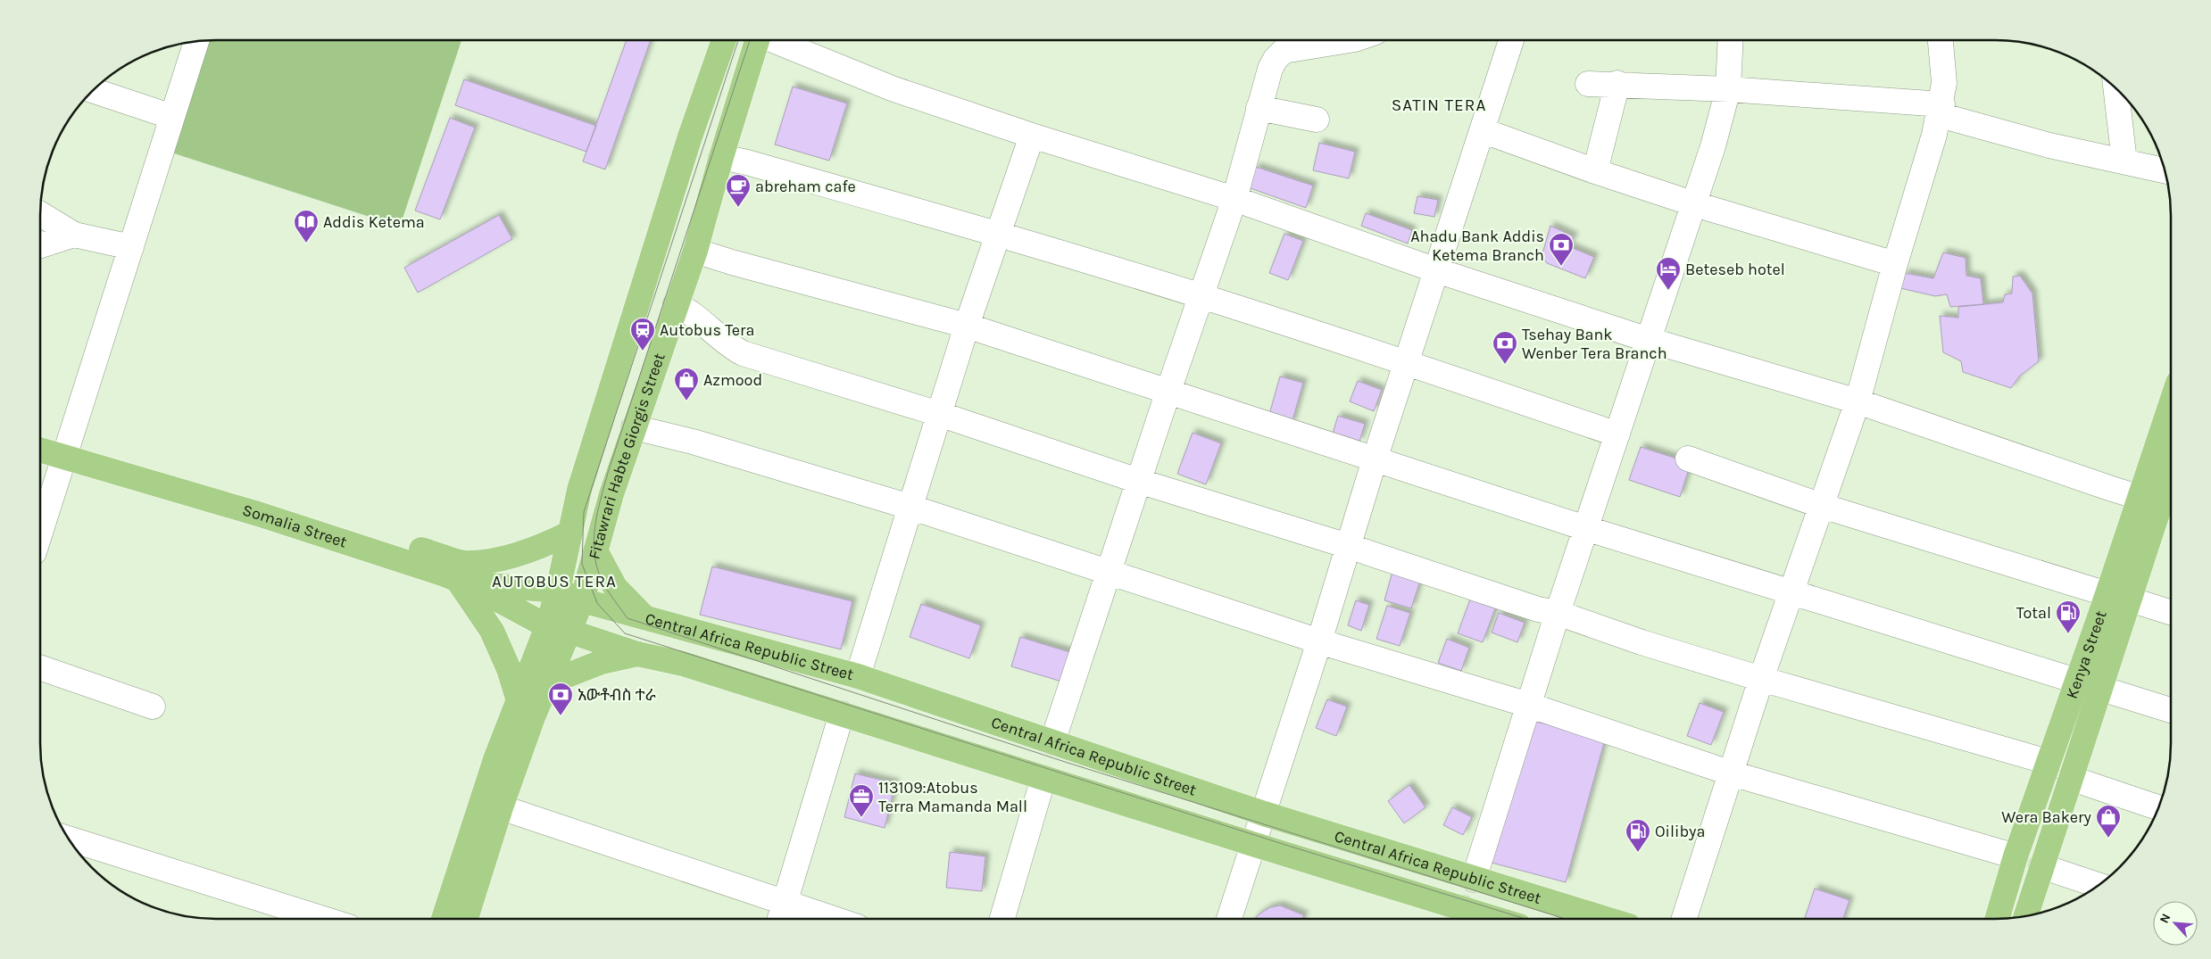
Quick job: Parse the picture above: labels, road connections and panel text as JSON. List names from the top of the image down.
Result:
{
  "streets": {
    "main road": [
      "Fitawrari Habte Giorgis Street",
      "Somalia Street",
      "Central Africa Republic Street",
      "Kenya Street"
    ]
  },
  "crossings": [
    ["Fitawrari Habte Giorgis Street", "Central Africa Republic Street"],
    ["Somalia Street", "Central Africa Republic Street"]
  ],
  "districts": ["SATIN TERA", "AUTOBUS TERA"],
  "places": {
    "cafe": ["abreham cafe"],
    "library": ["Addis Ketema"],
    "bank": ["Ahadu Bank Addis Ketema Branch", "Tsehay Bank Wenber Tera Branch", "አውቶብስ ተራ"],
    "hotel": ["Beteseb hotel"],
    "station": ["Autobus Tera"],
    "shop": ["Azmood", "Wera Bakery"],
    "fuel station": ["Total", "Oilibya"],
    "office": ["113109:Atobus Terra Mamanda Mall"]
  },
  "north": "top left"
}
